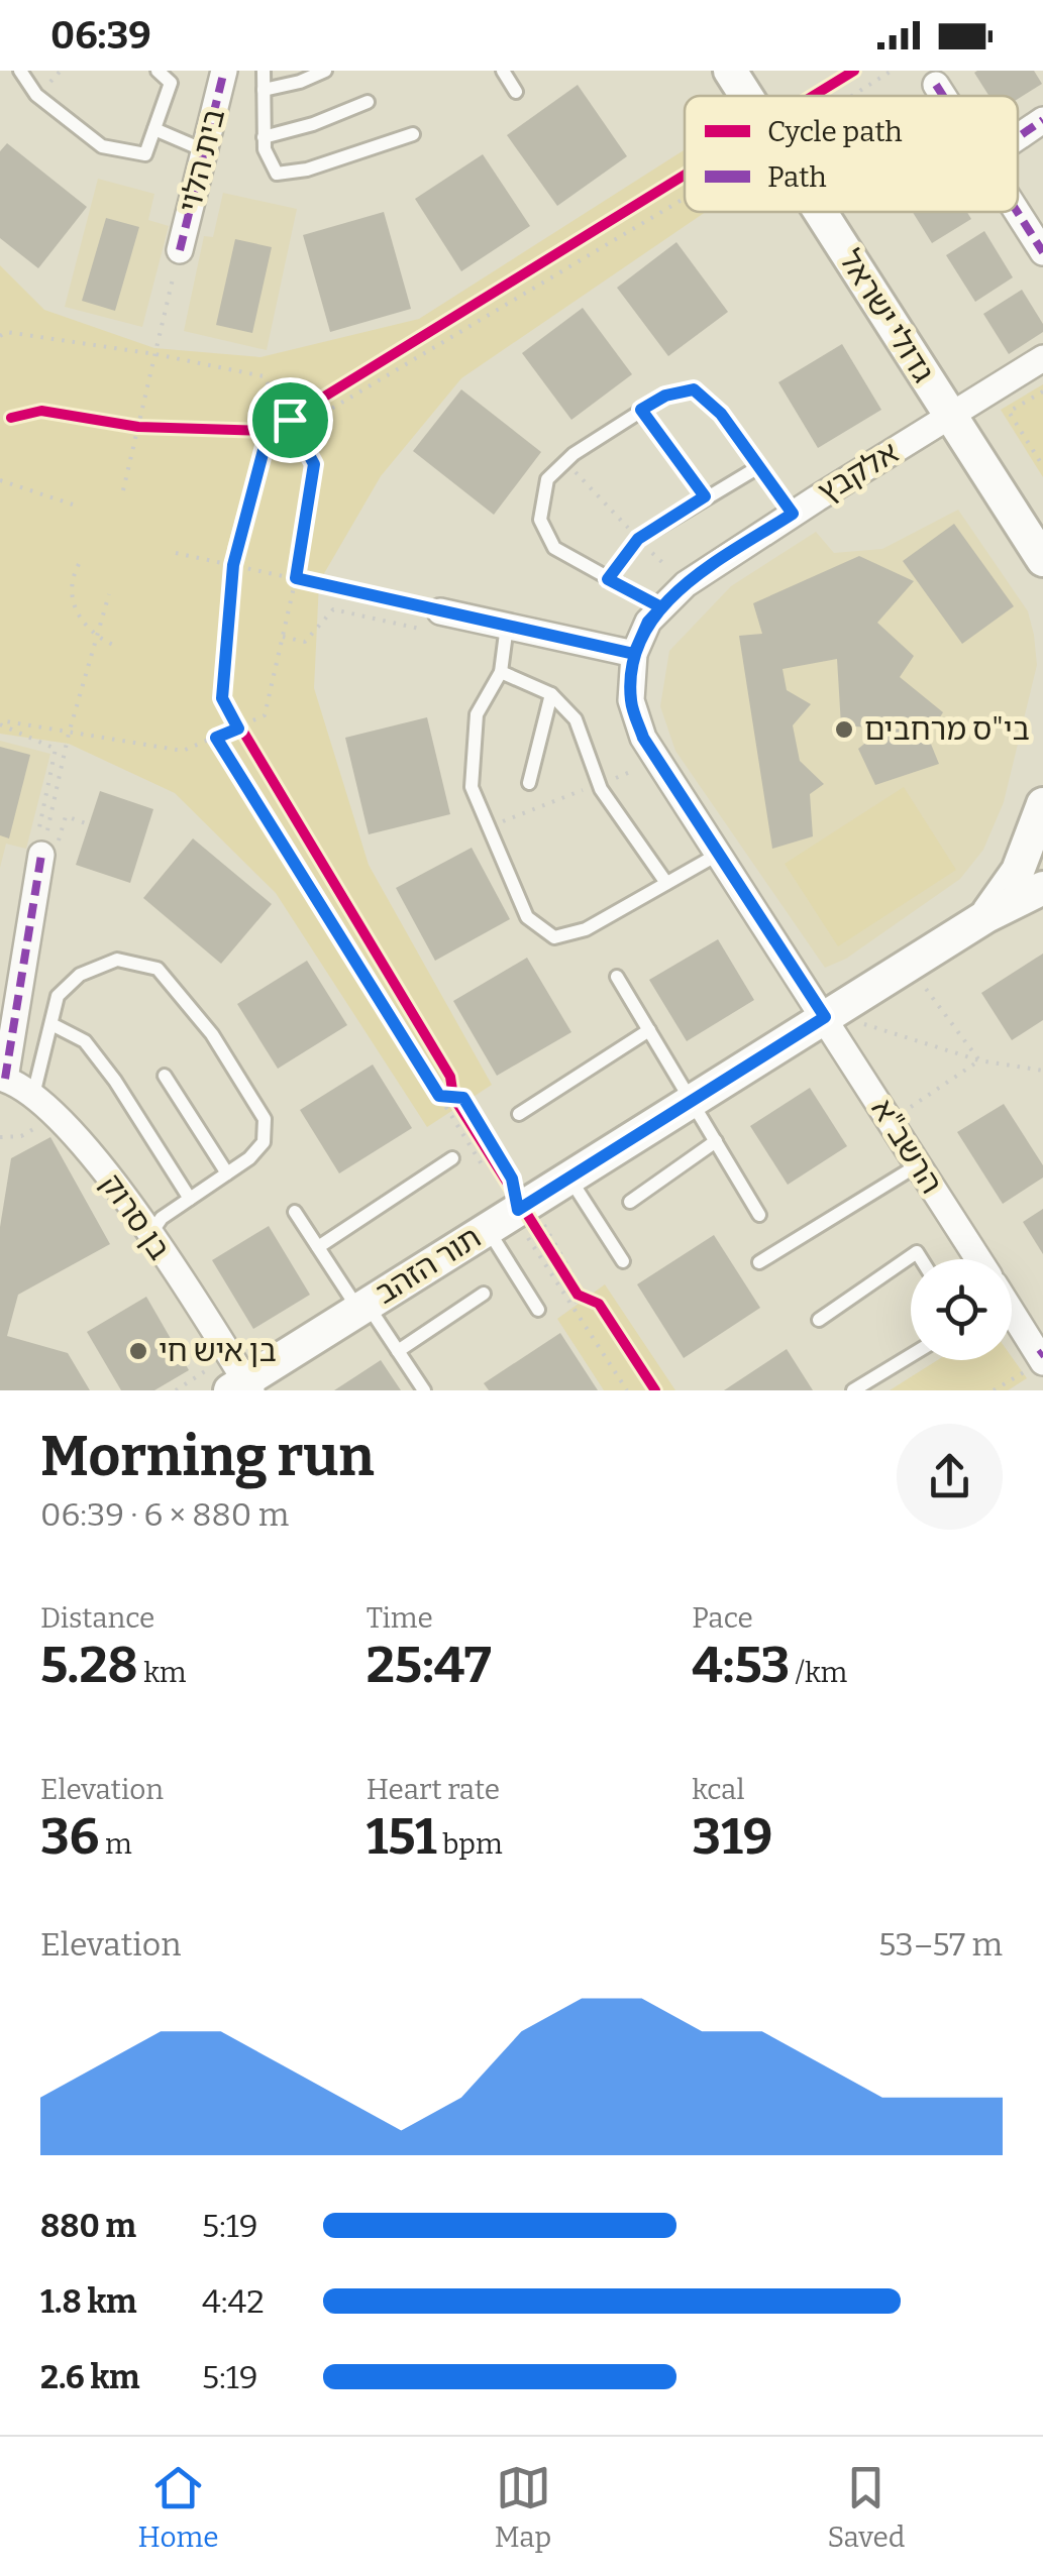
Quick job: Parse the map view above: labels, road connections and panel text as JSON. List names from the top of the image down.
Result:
{
  "streets": {
    "street": [
      "בית הלוי",
      "גדולי ישראל",
      "אלקבץ",
      "הרשב\"א",
      "בן סרוק",
      "תור הזהב"
    ]
  },
  "crossings": [
    ["גדולי ישראל", "אלקבץ"],
    ["אלקבץ", "הרשב\"א"],
    ["אלקבץ", "תור הזהב"],
    ["הרשב\"א", "תור הזהב"],
    ["בן סרוק", "תור הזהב"]
  ],
  "places": ["בי\"ס מרחבים", "בן איש חי"],
  "legend": ["Cycle path", "Path"],
  "page": {
    "status": "06:39",
    "heading": ["Morning run", "06:39 · 6 × 880 m"],
    "stats": [
      ["Distance", "5.28 km"],
      ["Time", "25:47"],
      ["Pace", "4:53 /km"],
      ["Elevation", "36 m"],
      ["Heart rate", "151 bpm"],
      ["kcal", "319"]
    ],
    "chart": ["Elevation", "53–57 m"],
    "list": [
      {
        "name": "880 m",
        "note": "5:19"
      },
      {
        "name": "1.8 km",
        "note": "4:42"
      },
      {
        "name": "2.6 km",
        "note": "5:19"
      }
    ],
    "tabs": ["Home", "Map", "Saved"]
  }
}
